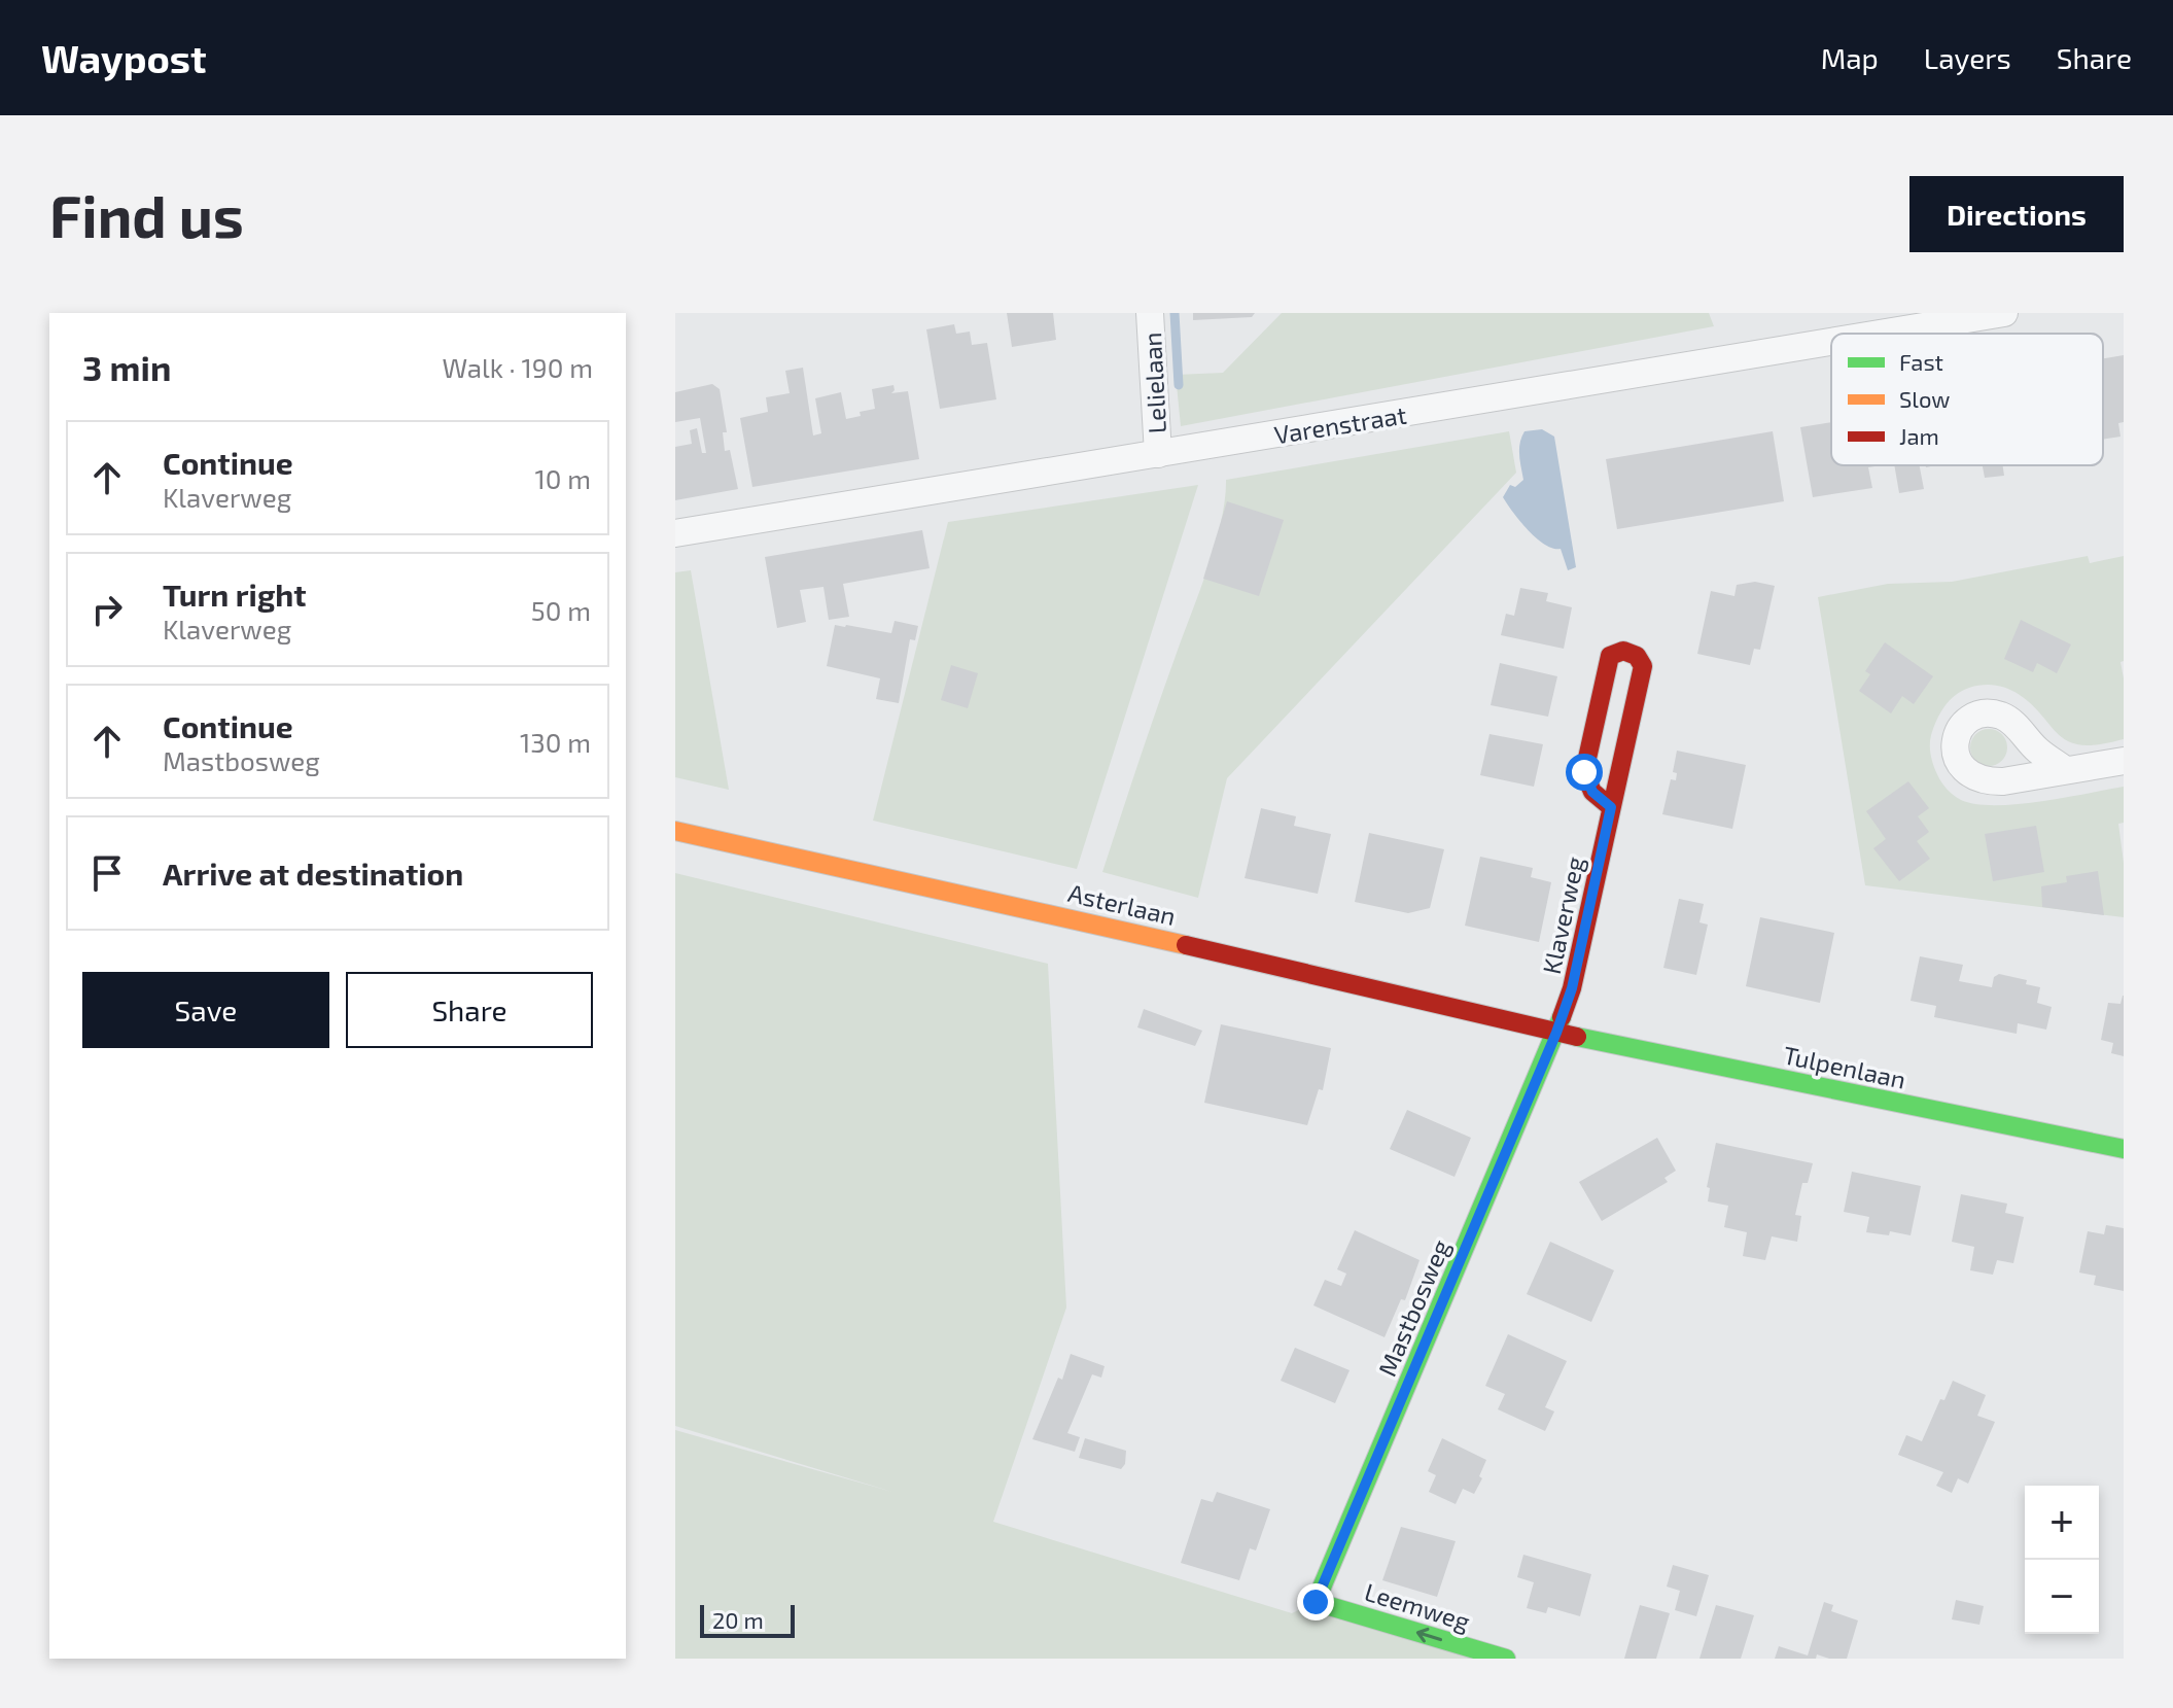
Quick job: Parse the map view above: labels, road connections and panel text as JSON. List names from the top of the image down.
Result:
{
  "streets": {
    "street": [
      "Lelielaan",
      "Varenstraat",
      "Asterlaan",
      "Klaverweg",
      "Tulpenlaan",
      "Mastbosweg",
      "Leemweg"
    ]
  },
  "crossings": [
    ["Lelielaan", "Varenstraat"],
    ["Asterlaan", "Klaverweg"],
    ["Asterlaan", "Tulpenlaan"],
    ["Asterlaan", "Mastbosweg"],
    ["Klaverweg", "Tulpenlaan"],
    ["Klaverweg", "Mastbosweg"],
    ["Tulpenlaan", "Mastbosweg"],
    ["Mastbosweg", "Leemweg"]
  ],
  "one_way": ["Leemweg"],
  "legend": ["Fast", "Slow", "Jam"],
  "scale_bar": "20 m",
  "page": {
    "header": "Waypost",
    "nav": ["Map", "Layers", "Share"],
    "buttons": [
      "Directions",
      ["Save", "Share"]
    ],
    "title": "Find us",
    "heading": ["3 min", "Walk · 190 m"],
    "list": [
      ["Continue", "Klaverweg", "10 m"],
      ["Turn right", "Klaverweg", "50 m"],
      ["Continue", "Mastbosweg", "130 m"],
      "Arrive at destination"
    ],
    "map_buttons": ["+", "−"],
    "scale": "20 m"
  }
}
